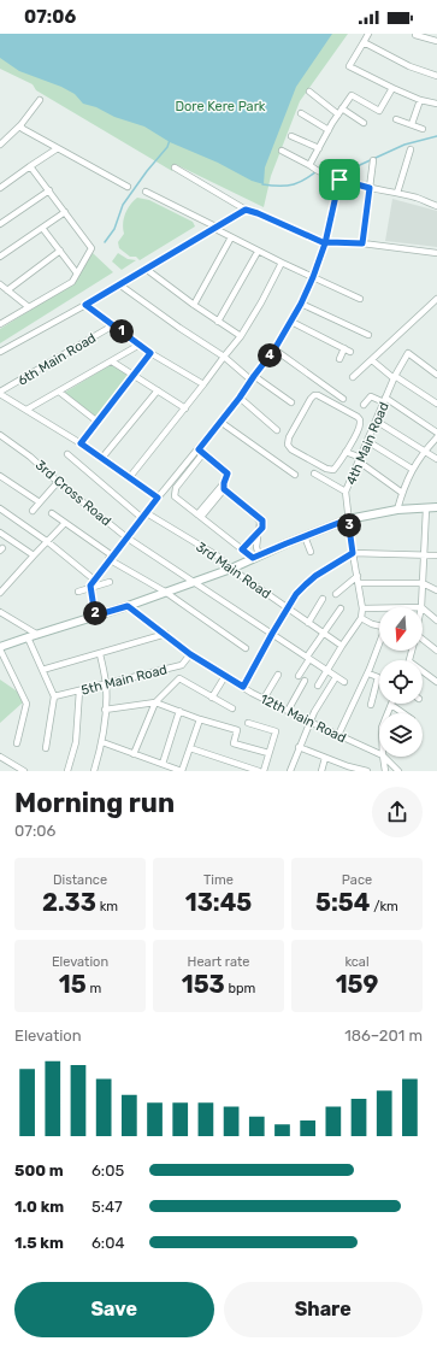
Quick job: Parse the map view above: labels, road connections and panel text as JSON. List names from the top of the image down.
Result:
{
  "streets": {
    "street": [
      "6th Main Road",
      "4th Main Road",
      "3rd Cross Road",
      "3rd Main Road",
      "5th Main Road",
      "12th Main Road"
    ]
  },
  "crossings": [
    ["4th Main Road", "3rd Main Road"],
    ["5th Main Road", "12th Main Road"]
  ],
  "parks": ["Dore Kere Park"],
  "north": "bottom",
  "page": {
    "status": "07:06",
    "pins": [
      "1",
      "4",
      "3",
      "2"
    ],
    "heading": ["Morning run", "07:06"],
    "stats": [
      ["Distance", "2.33 km"],
      ["Time", "13:45"],
      ["Pace", "5:54 /km"],
      ["Elevation", "15 m"],
      ["Heart rate", "153 bpm"],
      ["kcal", "159"]
    ],
    "chart": ["Elevation", "186–201 m"],
    "list": [
      {
        "name": "500 m",
        "note": "6:05"
      },
      {
        "name": "1.0 km",
        "note": "5:47"
      },
      {
        "name": "1.5 km",
        "note": "6:04"
      }
    ],
    "buttons": ["Save", "Share"]
  }
}
